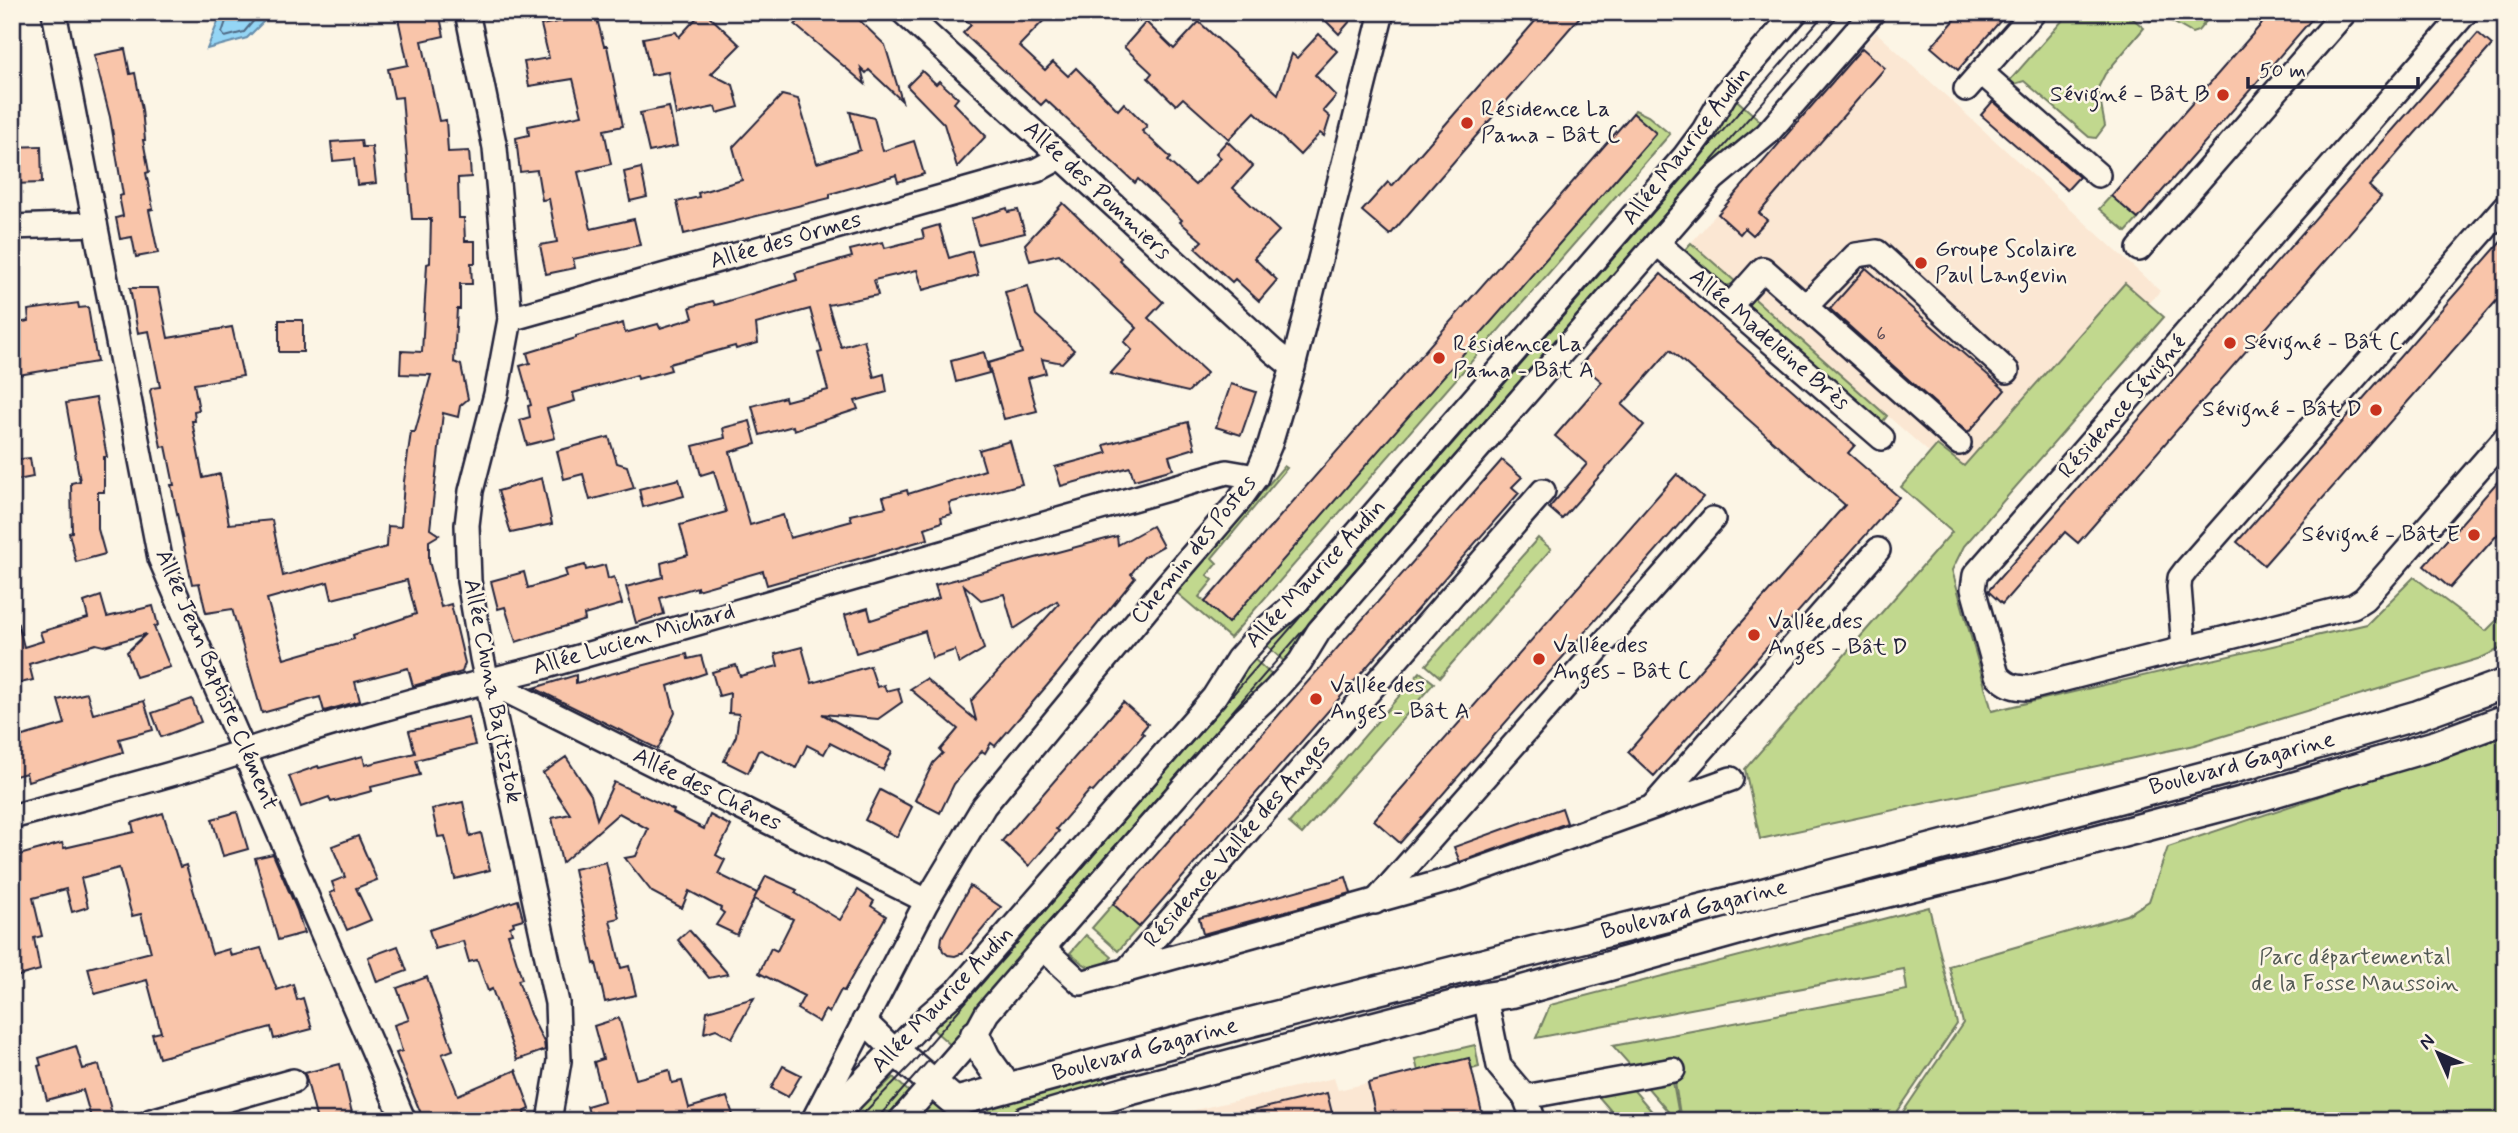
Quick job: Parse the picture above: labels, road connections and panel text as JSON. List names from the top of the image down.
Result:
{
  "streets": {
    "main road": ["Allée Maurice Audin", "Boulevard Gagarine"],
    "street": [
      "Allée des Pommiers",
      "Allée des Ormes",
      "Allée Madeleine Brès",
      "Résidence Sévigné",
      "Chemin des Postes",
      "Allée Lucien Michard",
      "Allée Jean Baptiste Clément",
      "Allée Chuna Bajtsztok",
      "Allée des Chênes",
      "Résidence Vallée des Anges"
    ]
  },
  "crossings": [
    ["Allée Maurice Audin", "Allée Madeleine Brès"],
    ["Allée Maurice Audin", "Boulevard Gagarine"],
    ["Allée Maurice Audin", "Résidence Vallée des Anges"],
    ["Allée des Pommiers", "Allée des Ormes"],
    ["Allée des Pommiers", "Chemin des Postes"],
    ["Allée des Ormes", "Allée Chuna Bajtsztok"],
    ["Chemin des Postes", "Allée Lucien Michard"],
    ["Chemin des Postes", "Allée des Chênes"],
    ["Allée Lucien Michard", "Allée Jean Baptiste Clément"],
    ["Allée Lucien Michard", "Allée Chuna Bajtsztok"],
    ["Allée Lucien Michard", "Allée des Chênes"],
    ["Allée Chuna Bajtsztok", "Allée des Chênes"]
  ],
  "parks": ["Parc départemental de la Fosse Maussoin"],
  "places": [
    "Sévigné - Bât B",
    "Résidence La Pama - Bât C",
    "Groupe Scolaire Paul Langevin",
    "Sévigné - Bât C",
    "Résidence La Pama - Bât A",
    "Sévigné - Bât D",
    "Sévigné - Bât E",
    "Vallée des Anges - Bât D",
    "Vallée des Anges - Bât C",
    "Vallée des Anges - Bât A"
  ],
  "house_numbers": ["6"],
  "scale_bar": "50 m",
  "north": "top left"
}
